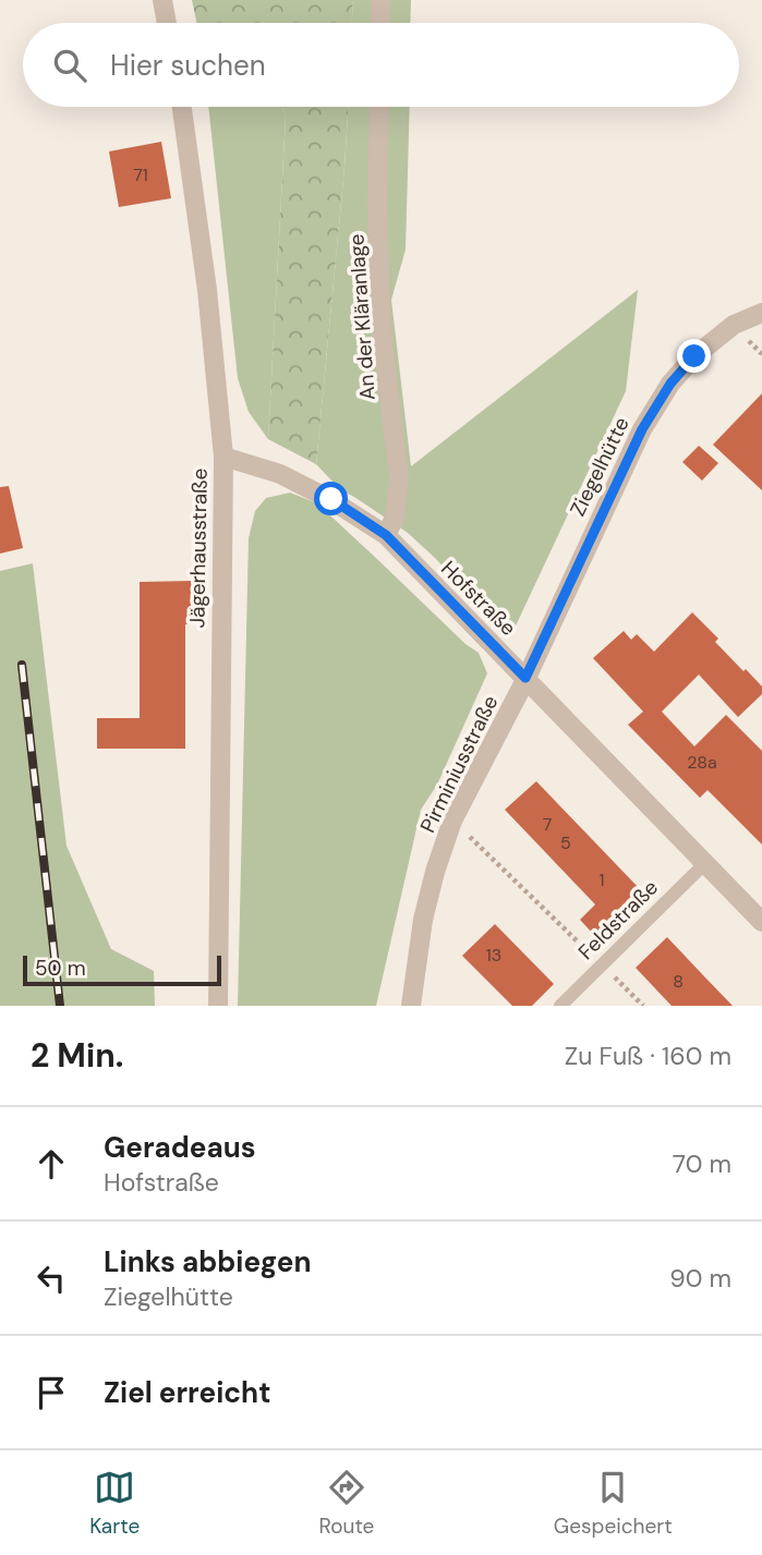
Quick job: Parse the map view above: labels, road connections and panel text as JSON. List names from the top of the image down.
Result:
{
  "streets": {
    "street": [
      "An der Kläranlage",
      "Ziegelhütte",
      "Jägerhausstraße",
      "Hofstraße",
      "Pirminiusstraße"
    ],
    "lane": ["Feldstraße"]
  },
  "crossings": [
    ["An der Kläranlage", "Hofstraße"],
    ["Ziegelhütte", "Hofstraße"],
    ["Ziegelhütte", "Pirminiusstraße"],
    ["Jägerhausstraße", "Hofstraße"],
    ["Hofstraße", "Pirminiusstraße"],
    ["Hofstraße", "Feldstraße"]
  ],
  "house_numbers": [
    "71",
    "28a",
    "7",
    "5",
    "1",
    "13",
    "8"
  ],
  "scale_bar": "50 m",
  "page": {
    "search": "Hier suchen",
    "scale": "50 m",
    "heading": ["2 Min.", "Zu Fuß · 160 m"],
    "list": [
      ["Geradeaus", "Hofstraße", "70 m"],
      ["Links abbiegen", "Ziegelhütte", "90 m"],
      "Ziel erreicht"
    ],
    "nav": ["Karte", "Route", "Gespeichert"]
  }
}
